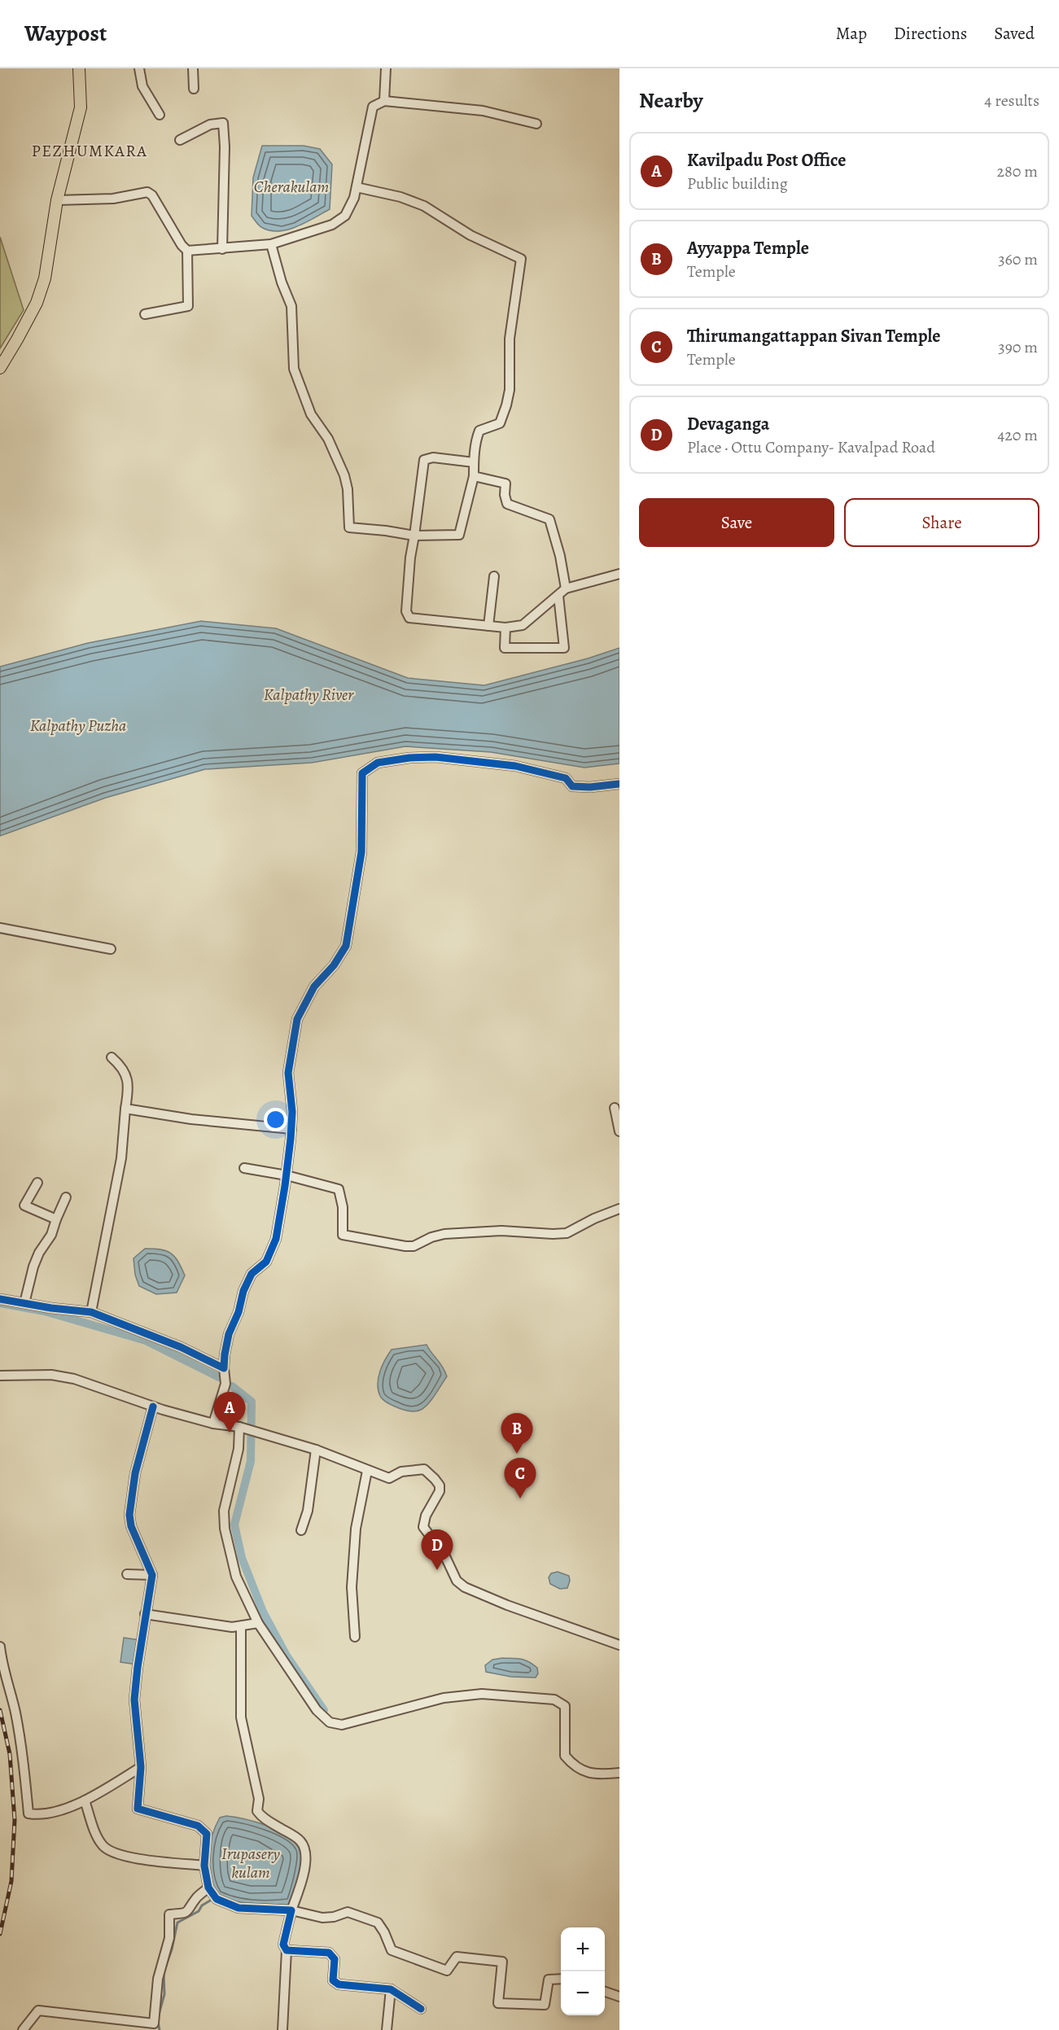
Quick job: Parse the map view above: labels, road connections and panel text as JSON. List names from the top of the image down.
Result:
{
  "districts": ["PEZHUMKARA"],
  "water": [
    "Cherakulam",
    "Kalpathy River",
    "Kalpathy Puzha",
    "Irupasery kulam"
  ],
  "page": {
    "header": "Waypost",
    "nav": ["Map", "Directions", "Saved"],
    "heading": ["Nearby", "4 results"],
    "list": [
      {
        "mark": "A",
        "name": "Kavilpadu Post Office",
        "note": "Public building",
        "value": "280 m"
      },
      {
        "mark": "B",
        "name": "Ayyappa Temple",
        "note": "Temple",
        "value": "360 m"
      },
      {
        "mark": "C",
        "name": "Thirumangattappan Sivan Temple",
        "note": "Temple",
        "value": "390 m"
      },
      {
        "mark": "D",
        "name": "Devaganga",
        "note": "Place · Ottu Company- Kavalpad Road",
        "value": "420 m"
      }
    ],
    "buttons": ["Save", "Share"],
    "pins": [
      "A",
      "B",
      "C",
      "D"
    ],
    "map_buttons": ["+", "−"]
  }
}
